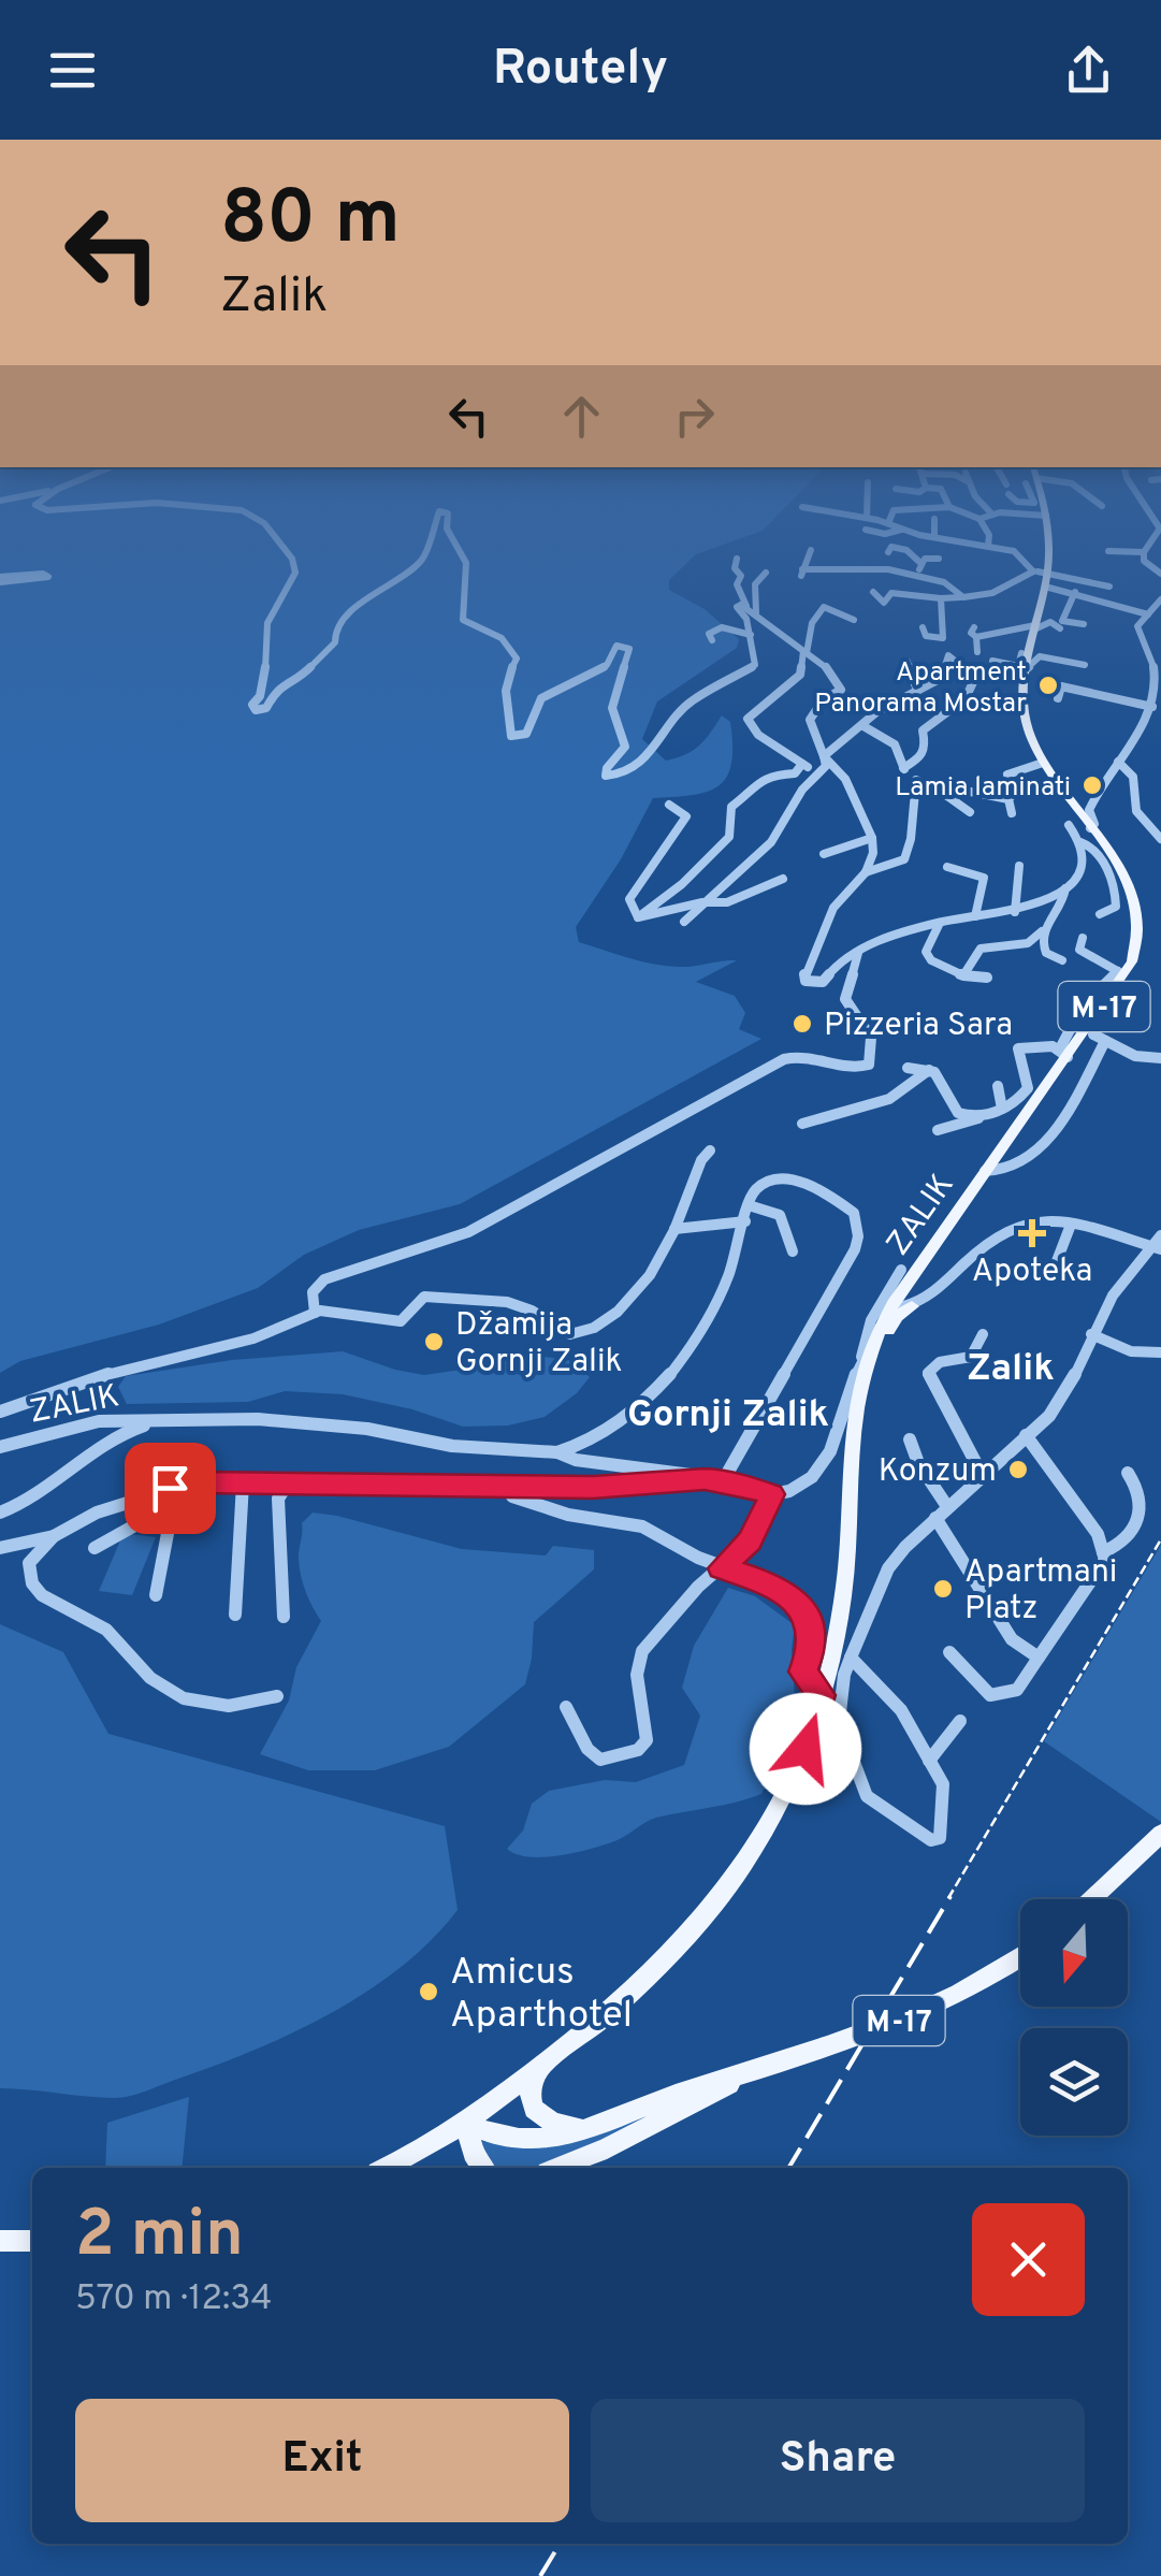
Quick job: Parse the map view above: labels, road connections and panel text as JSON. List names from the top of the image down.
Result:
{
  "streets": {
    "main road": ["M-17", "ZALIK"]
  },
  "crossings": [
    ["M-17", "ZALIK"]
  ],
  "districts": ["Zalik", "Gornji Zalik"],
  "places": {
    "other": [
      "Apartment Panorama Mostar",
      "Lamia laminati",
      "Pizzeria Sara",
      "Džamija Gornji Zalik",
      "Konzum",
      "Apartmani Platz",
      "Amicus Aparthotel"
    ],
    "health": ["Apoteka"]
  },
  "north": "bottom",
  "page": {
    "header": "Routely",
    "turn": ["80 m", "Zalik"],
    "heading": ["2 min", "570 m · 12:34"],
    "buttons": ["Exit", "Share"]
  }
}
